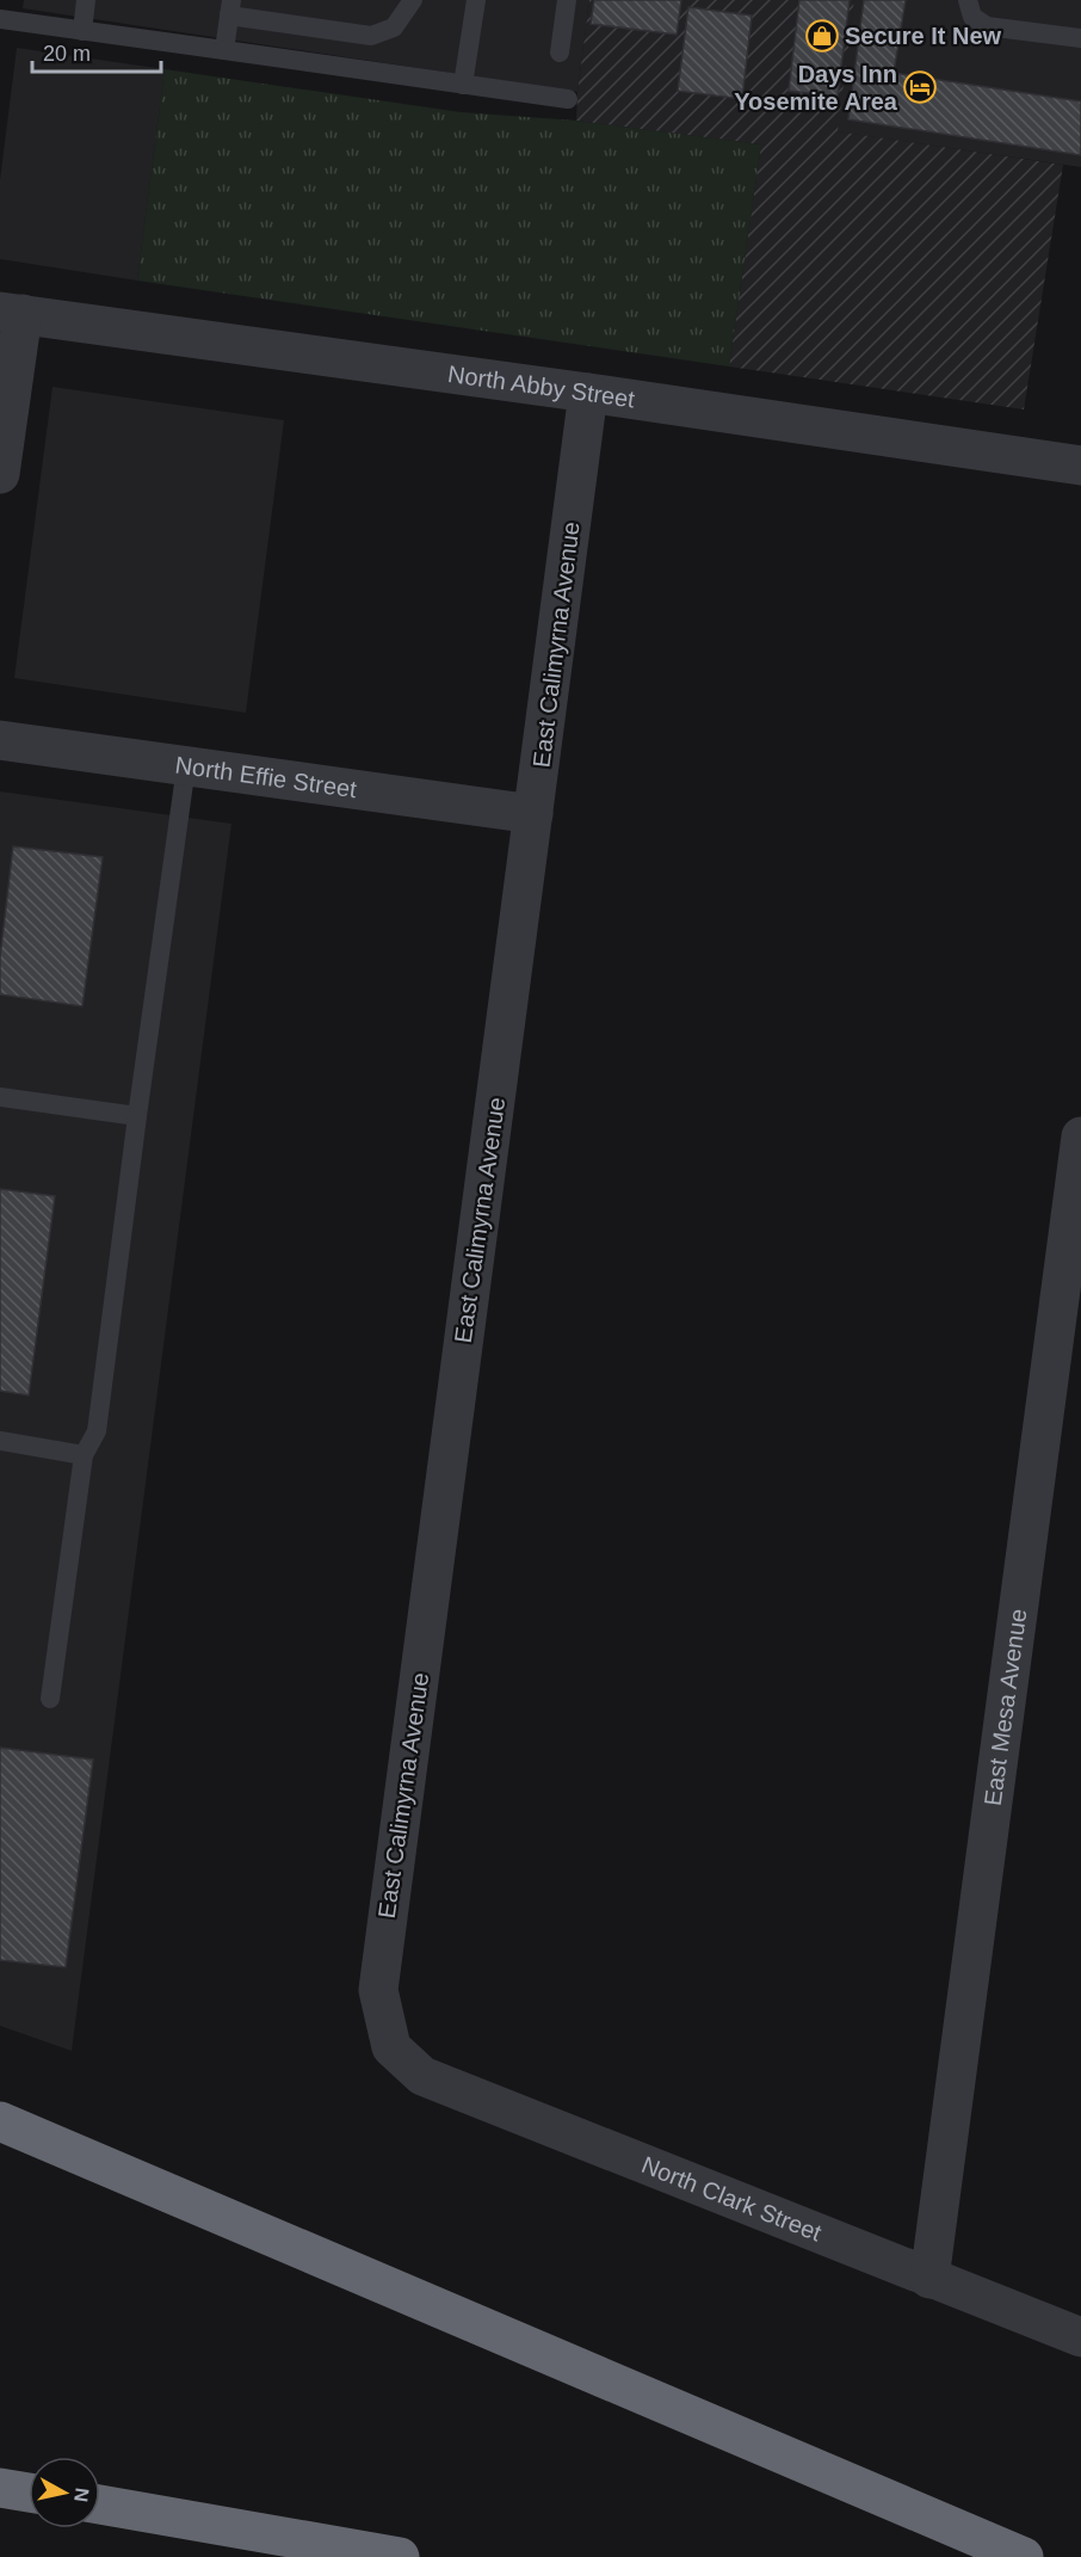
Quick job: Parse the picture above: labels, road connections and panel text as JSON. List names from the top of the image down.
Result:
{
  "streets": {
    "street": [
      "North Abby Street",
      "East Calimyrna Avenue",
      "North Effie Street",
      "East Mesa Avenue",
      "North Clark Street"
    ]
  },
  "crossings": [
    ["North Abby Street", "East Calimyrna Avenue"],
    ["East Calimyrna Avenue", "North Effie Street"],
    ["East Calimyrna Avenue", "North Clark Street"],
    ["East Mesa Avenue", "North Clark Street"]
  ],
  "places": {
    "shop": ["Secure It New"],
    "hotel": ["Days Inn Yosemite Area"]
  },
  "scale_bar": "20 m",
  "north": "right"
}
